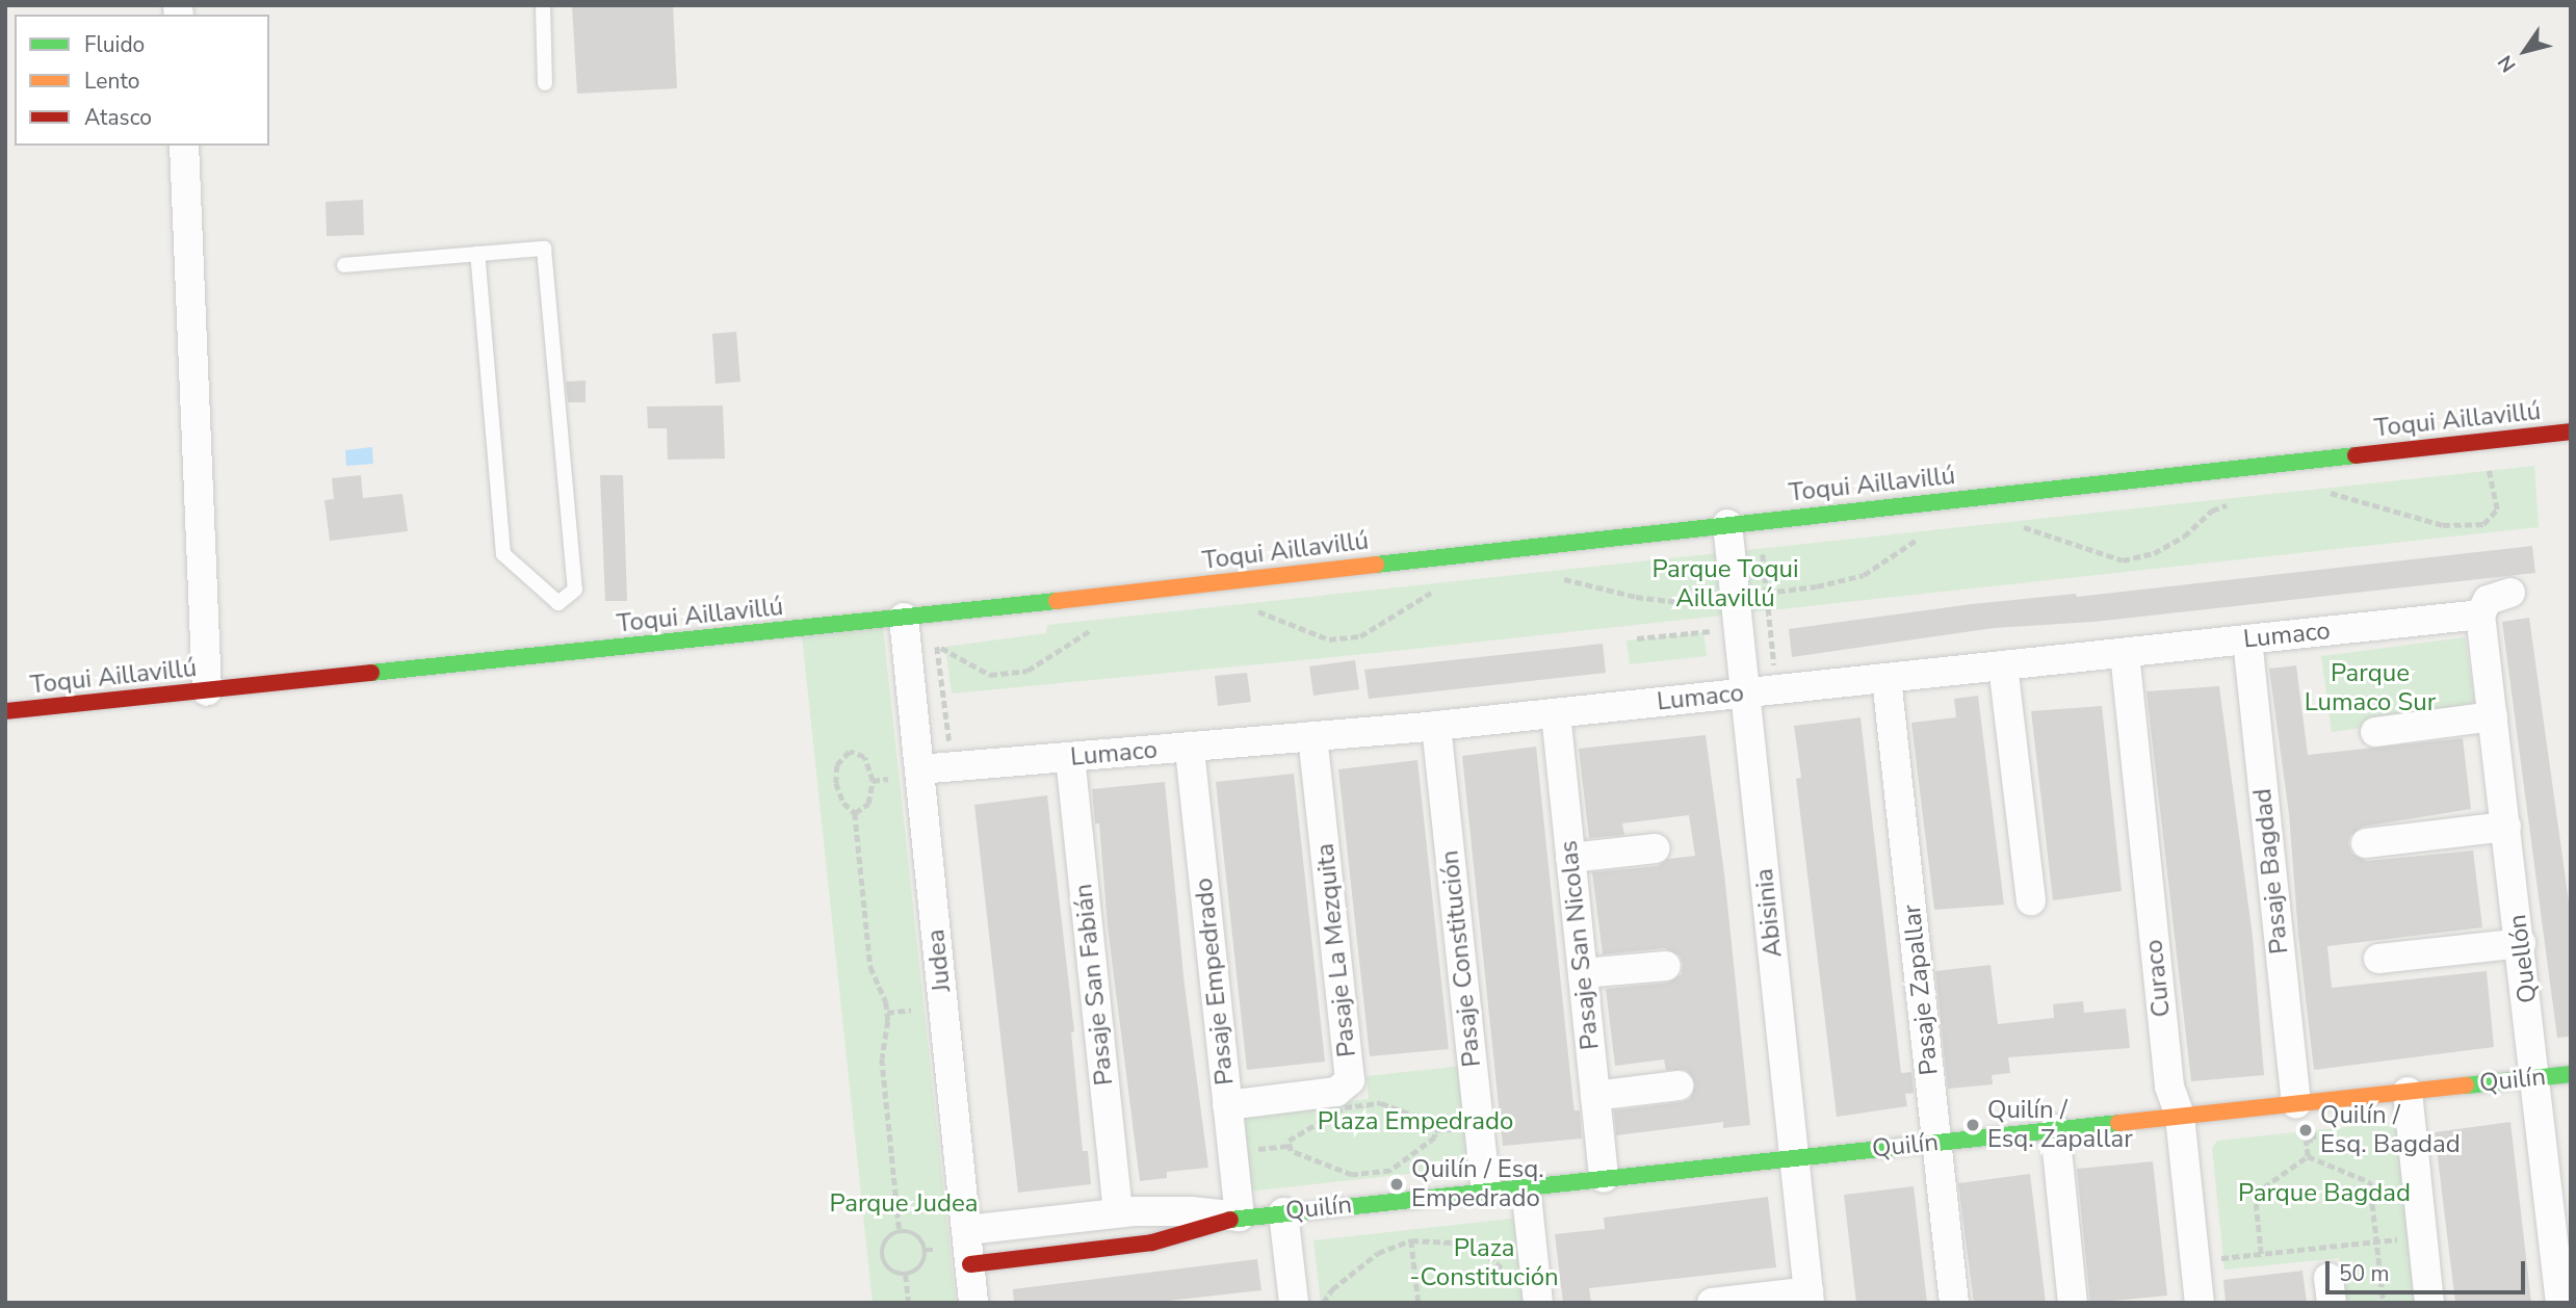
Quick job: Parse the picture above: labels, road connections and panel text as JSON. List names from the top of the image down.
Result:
{
  "streets": {
    "street": [
      "Toqui Aillavillú",
      "Lumaco",
      "Pasaje Bagdad",
      "Abisinia",
      "Pasaje San Nicolas",
      "Pasaje La Mezquita",
      "Pasaje Constitución",
      "Quellón",
      "Judea",
      "Curaco",
      "Pasaje Empedrado",
      "Pasaje San Fabián",
      "Pasaje Zapallar",
      "Quilín"
    ]
  },
  "crossings": [
    ["Toqui Aillavillú", "Abisinia"],
    ["Toqui Aillavillú", "Judea"],
    ["Lumaco", "Pasaje Bagdad"],
    ["Lumaco", "Abisinia"],
    ["Lumaco", "Pasaje San Nicolas"],
    ["Lumaco", "Pasaje La Mezquita"],
    ["Lumaco", "Pasaje Constitución"],
    ["Lumaco", "Quellón"],
    ["Lumaco", "Judea"],
    ["Lumaco", "Curaco"],
    ["Lumaco", "Pasaje Empedrado"],
    ["Lumaco", "Pasaje San Fabián"],
    ["Lumaco", "Pasaje Zapallar"],
    ["Pasaje Bagdad", "Quilín"],
    ["Abisinia", "Quilín"],
    ["Pasaje San Nicolas", "Quilín"],
    ["Pasaje La Mezquita", "Pasaje Empedrado"],
    ["Pasaje Constitución", "Quilín"],
    ["Quellón", "Quilín"],
    ["Judea", "Quilín"],
    ["Curaco", "Quilín"],
    ["Pasaje Empedrado", "Quilín"],
    ["Pasaje San Fabián", "Quilín"],
    ["Pasaje Zapallar", "Quilín"]
  ],
  "parks": [
    "Parque Toqui Aillavillú",
    "Parque Lumaco Sur",
    "Plaza Empedrado",
    "Parque Bagdad",
    "Parque Judea",
    "Plaza -Constitución"
  ],
  "places": ["Quilín / Esq. Zapallar", "Quilín / Esq. Bagdad", "Quilín / Esq. Empedrado"],
  "legend": ["Fluido", "Lento", "Atasco"],
  "scale_bar": "50 m",
  "north": "bottom left"
}
